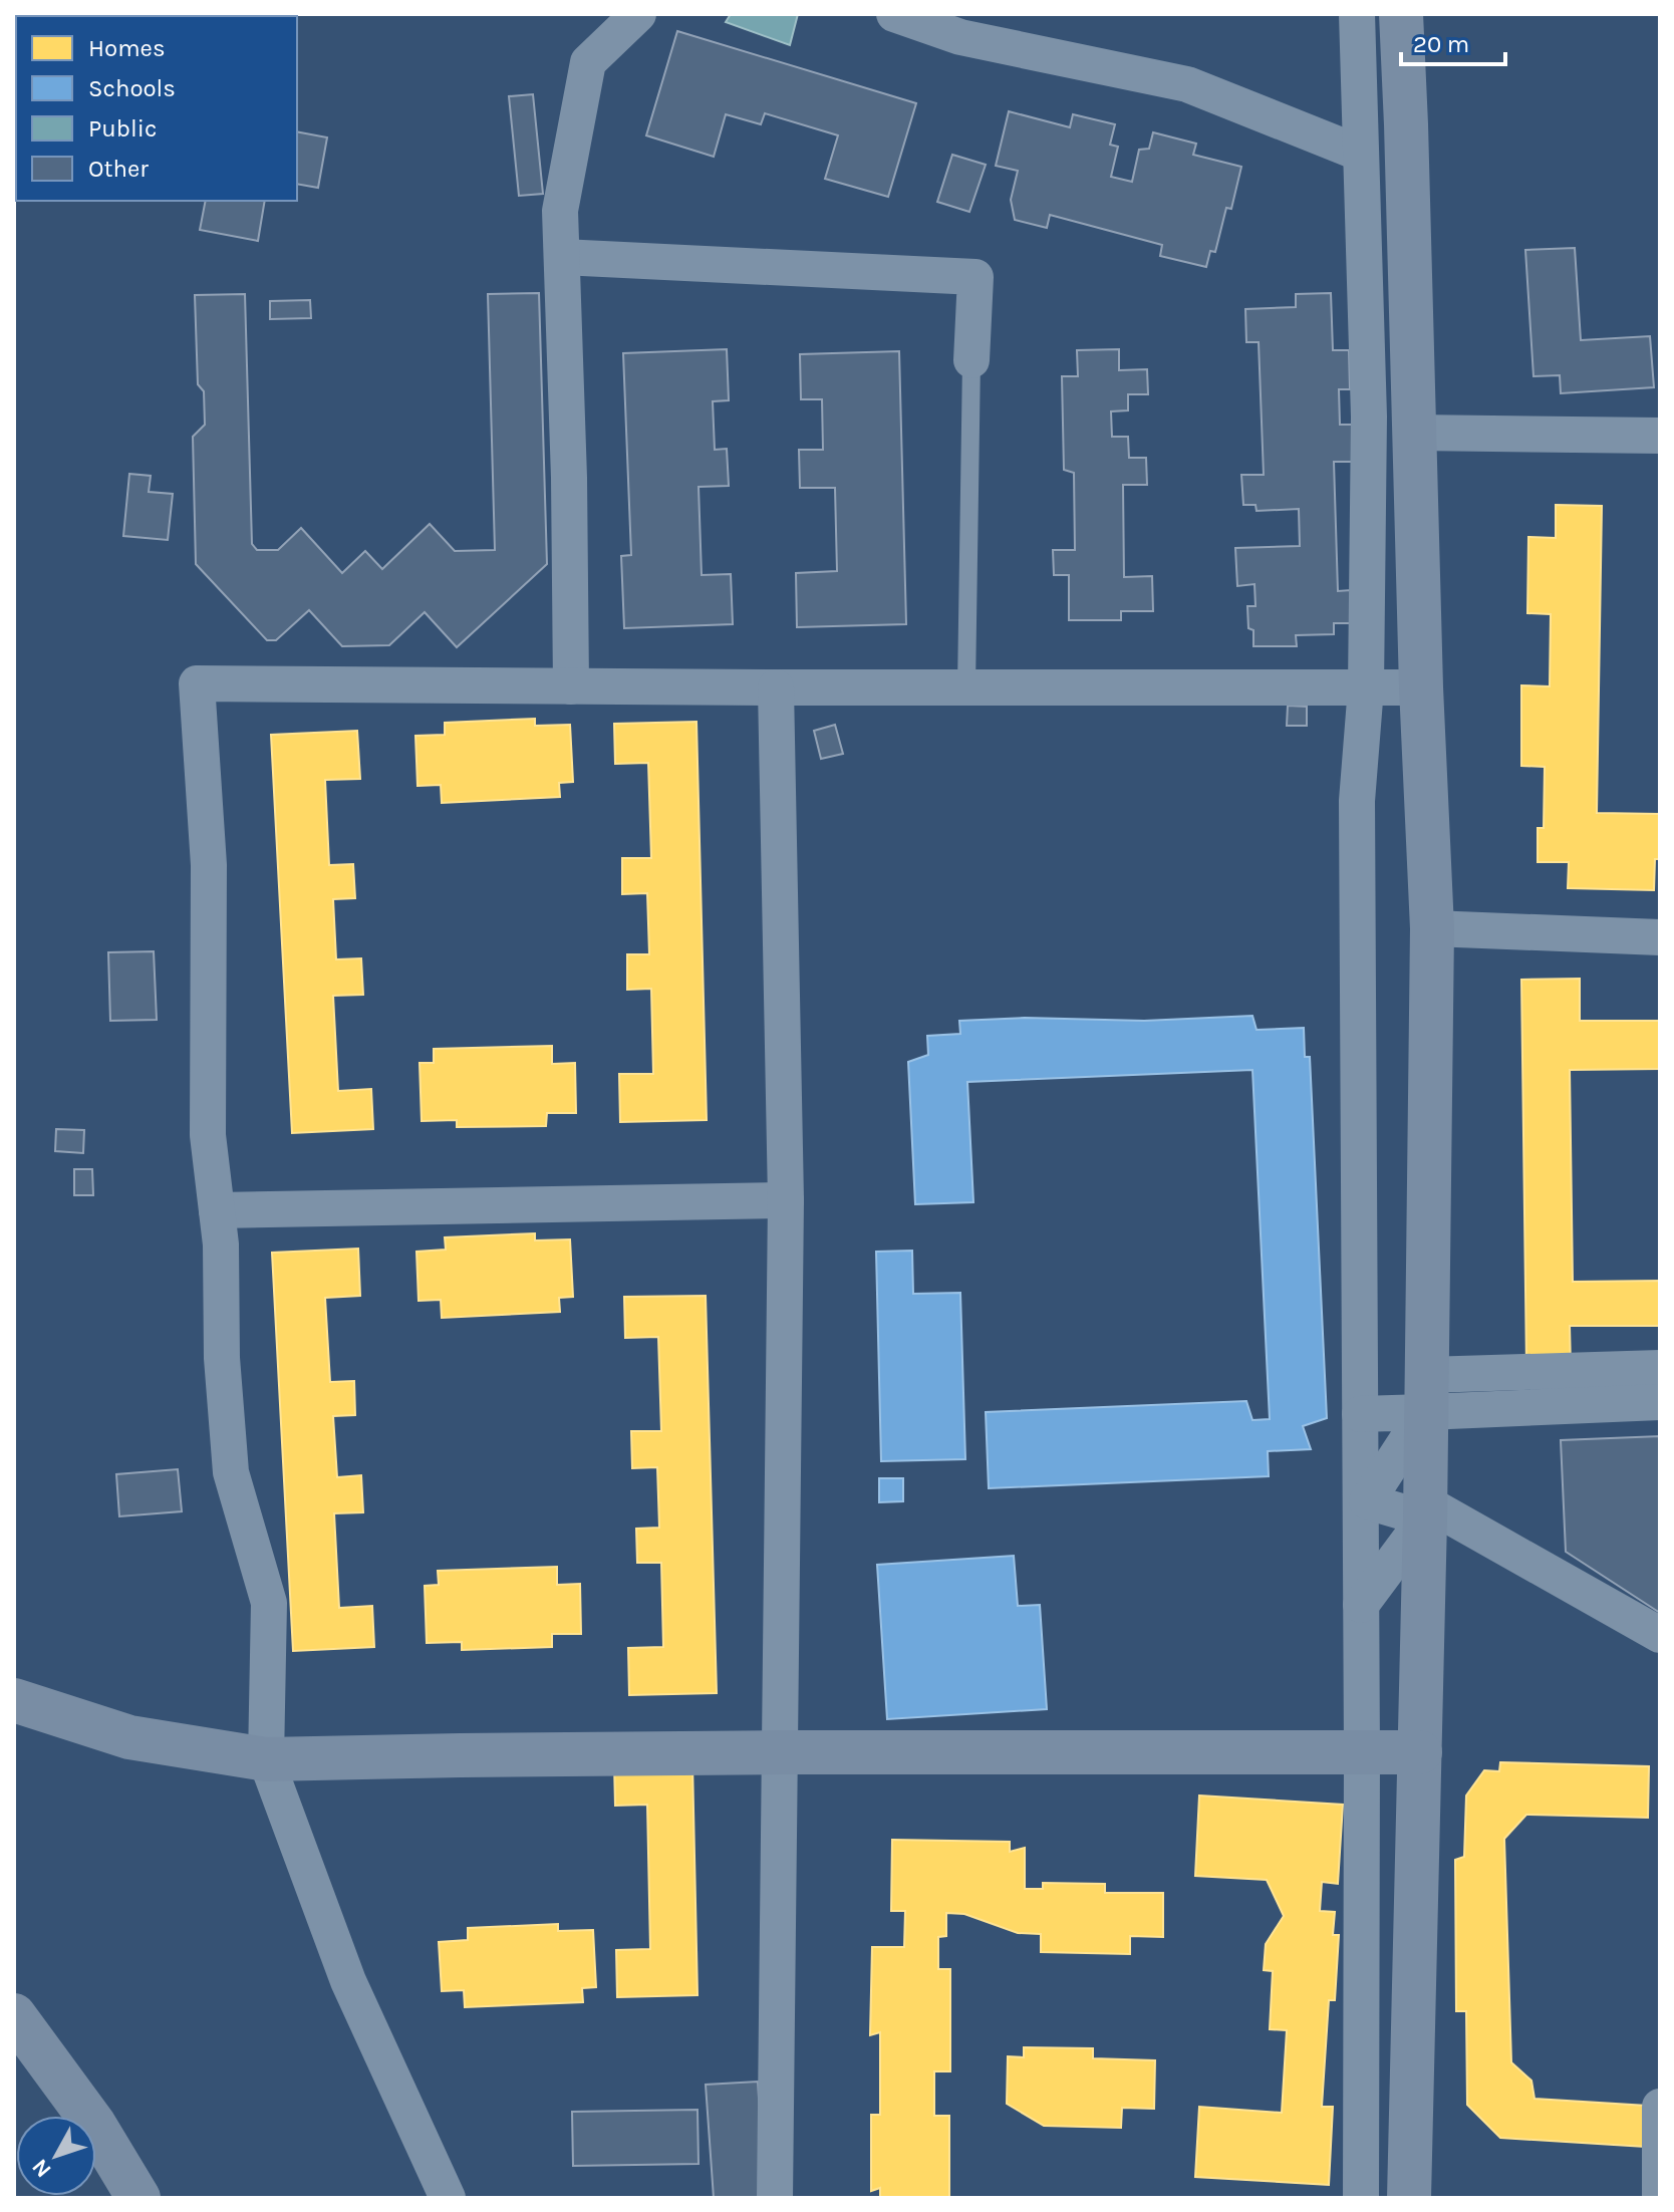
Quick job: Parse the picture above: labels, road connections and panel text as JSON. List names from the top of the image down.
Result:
{
  "legend": [
    "Homes",
    "Schools",
    "Public",
    "Other"
  ],
  "scale_bar": "20 m",
  "north": "bottom left"
}
